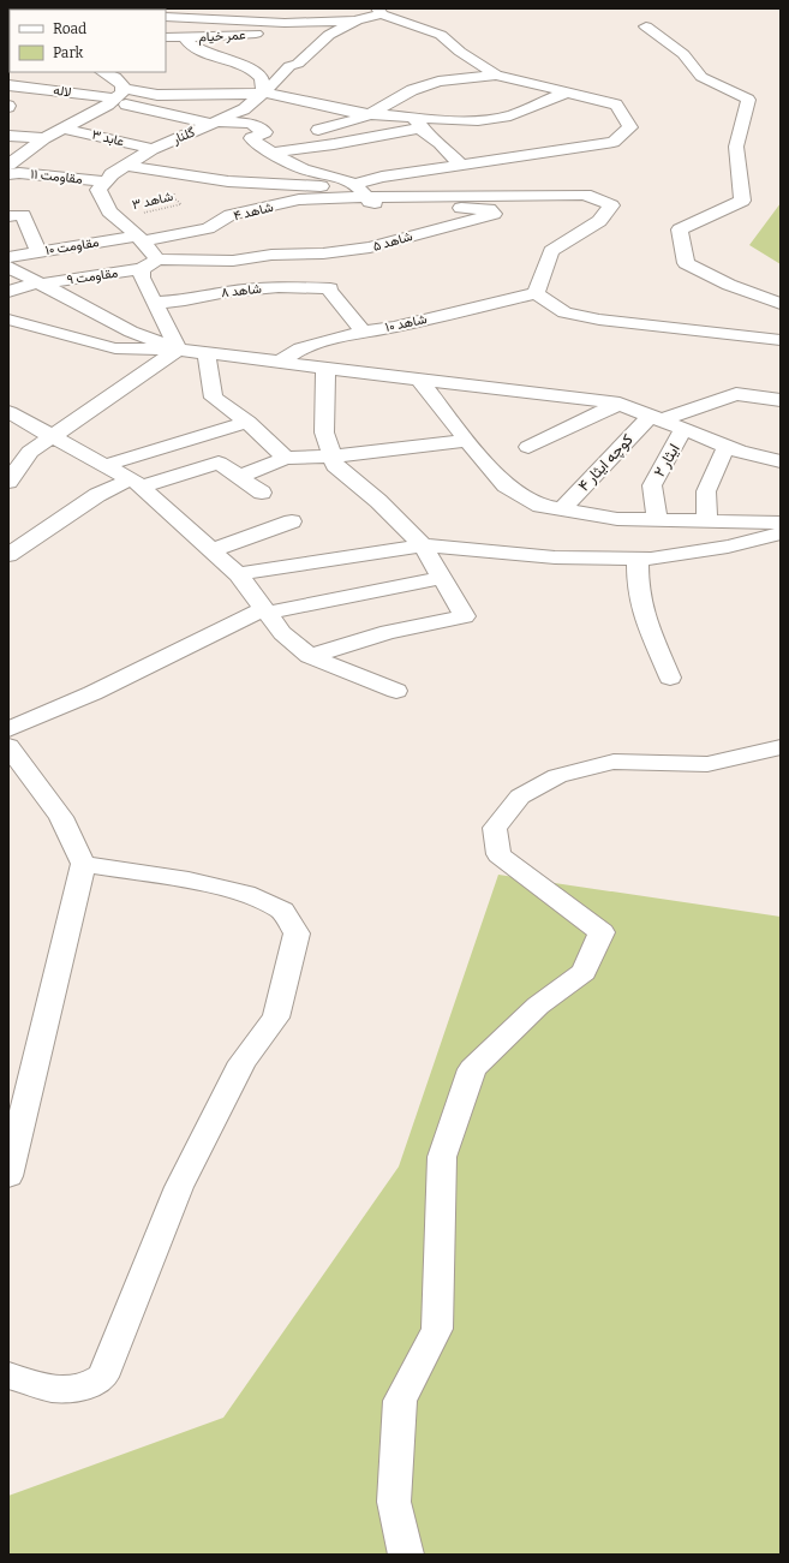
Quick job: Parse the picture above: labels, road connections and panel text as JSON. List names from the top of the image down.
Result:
{
  "streets": {
    "street": [
      "عمر خیام",
      "لاله",
      "گلنار",
      "عابد ۳",
      "مقاومت ۱۱",
      "شاهد ۴",
      "شاهد ۵",
      "مقاومت ۱۰",
      "مقاومت ۹",
      "شاهد ۸",
      "شاهد ۱۰",
      "ایثار ۲",
      "کوچه ایثار ۴"
    ],
    "path": ["شاهد ۳"]
  },
  "crossings": [
    ["گلنار", "عابد ۳"],
    ["گلنار", "مقاومت ۱۱"],
    ["شاهد ۴", "شاهد ۵"],
    ["شاهد ۴", "مقاومت ۱۰"],
    ["شاهد ۴", "شاهد ۱۰"],
    ["شاهد ۸", "شاهد ۱۰"]
  ],
  "legend": ["Road", "Park"]
}
